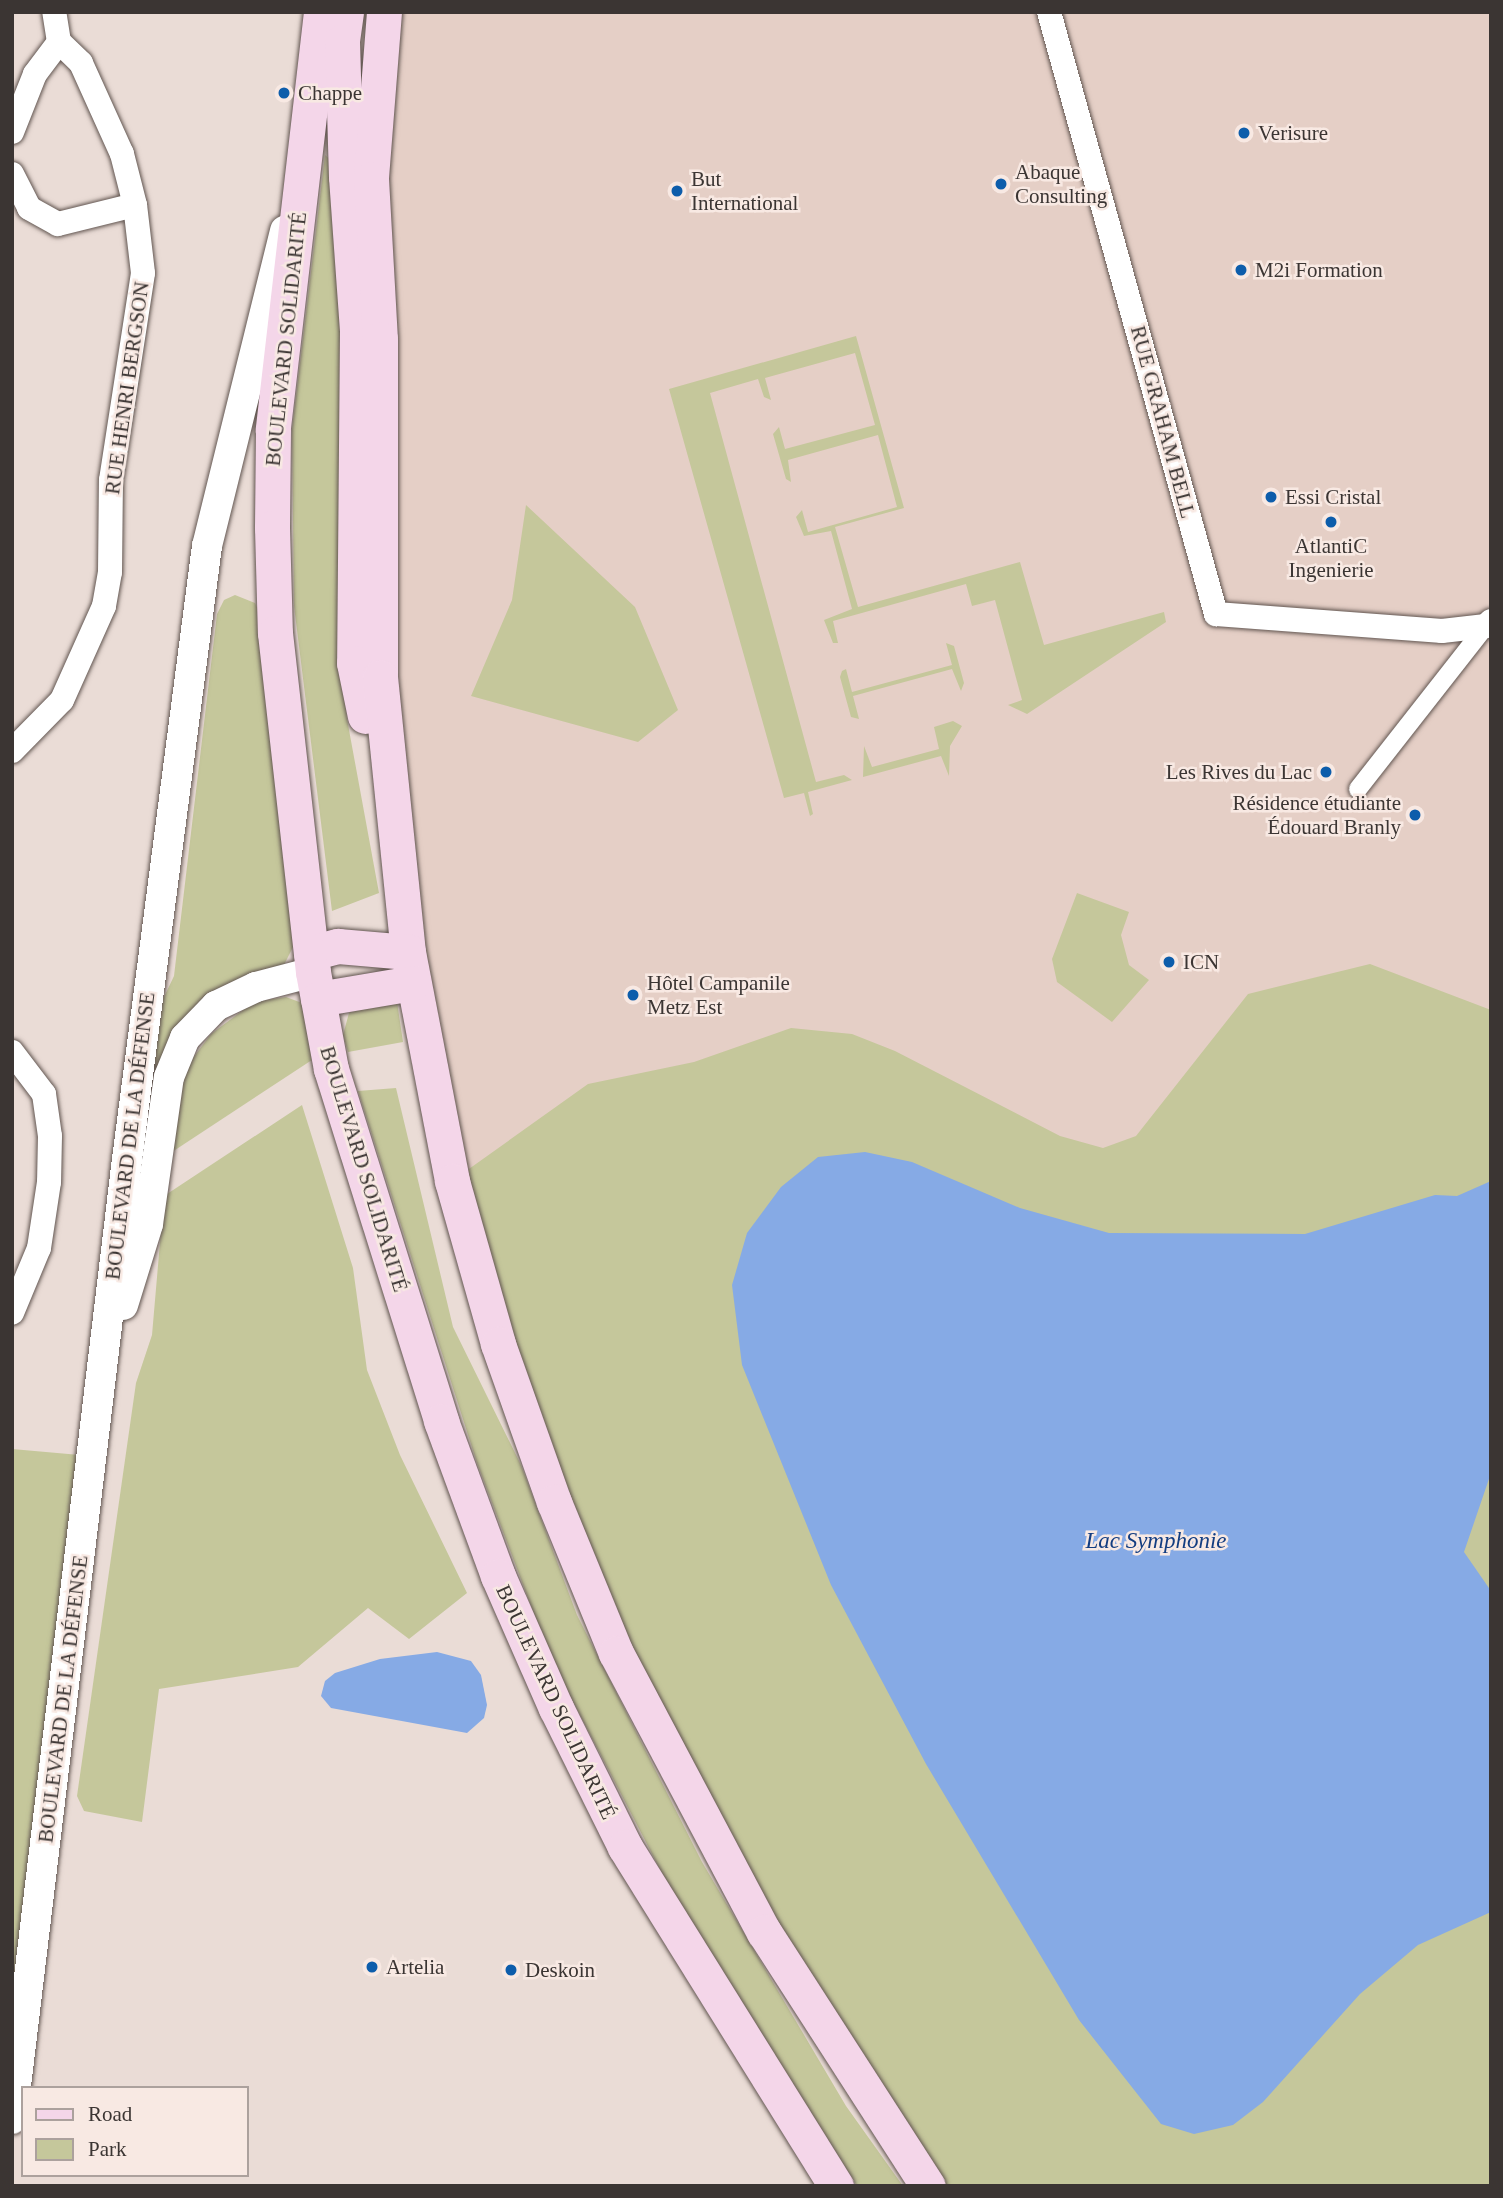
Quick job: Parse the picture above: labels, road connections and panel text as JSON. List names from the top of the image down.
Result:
{
  "streets": {
    "main road": ["BOULEVARD SOLIDARITÉ"],
    "street": ["RUE HENRI BERGSON", "RUE GRAHAM BELL", "BOULEVARD DE LA DÉFENSE"]
  },
  "crossings": [
    ["BOULEVARD SOLIDARITÉ", "BOULEVARD DE LA DÉFENSE"]
  ],
  "water": ["Lac Symphonie"],
  "places": [
    "Chappe",
    "Verisure",
    "Abaque Consulting",
    "But International",
    "M2i Formation",
    "Essi Cristal",
    "AtlantiC Ingenierie",
    "Les Rives du Lac",
    "Résidence étudiante Édouard Branly",
    "ICN",
    "Hôtel Campanile Metz Est",
    "Artelia",
    "Deskoin"
  ],
  "legend": ["Road", "Park"]
}
